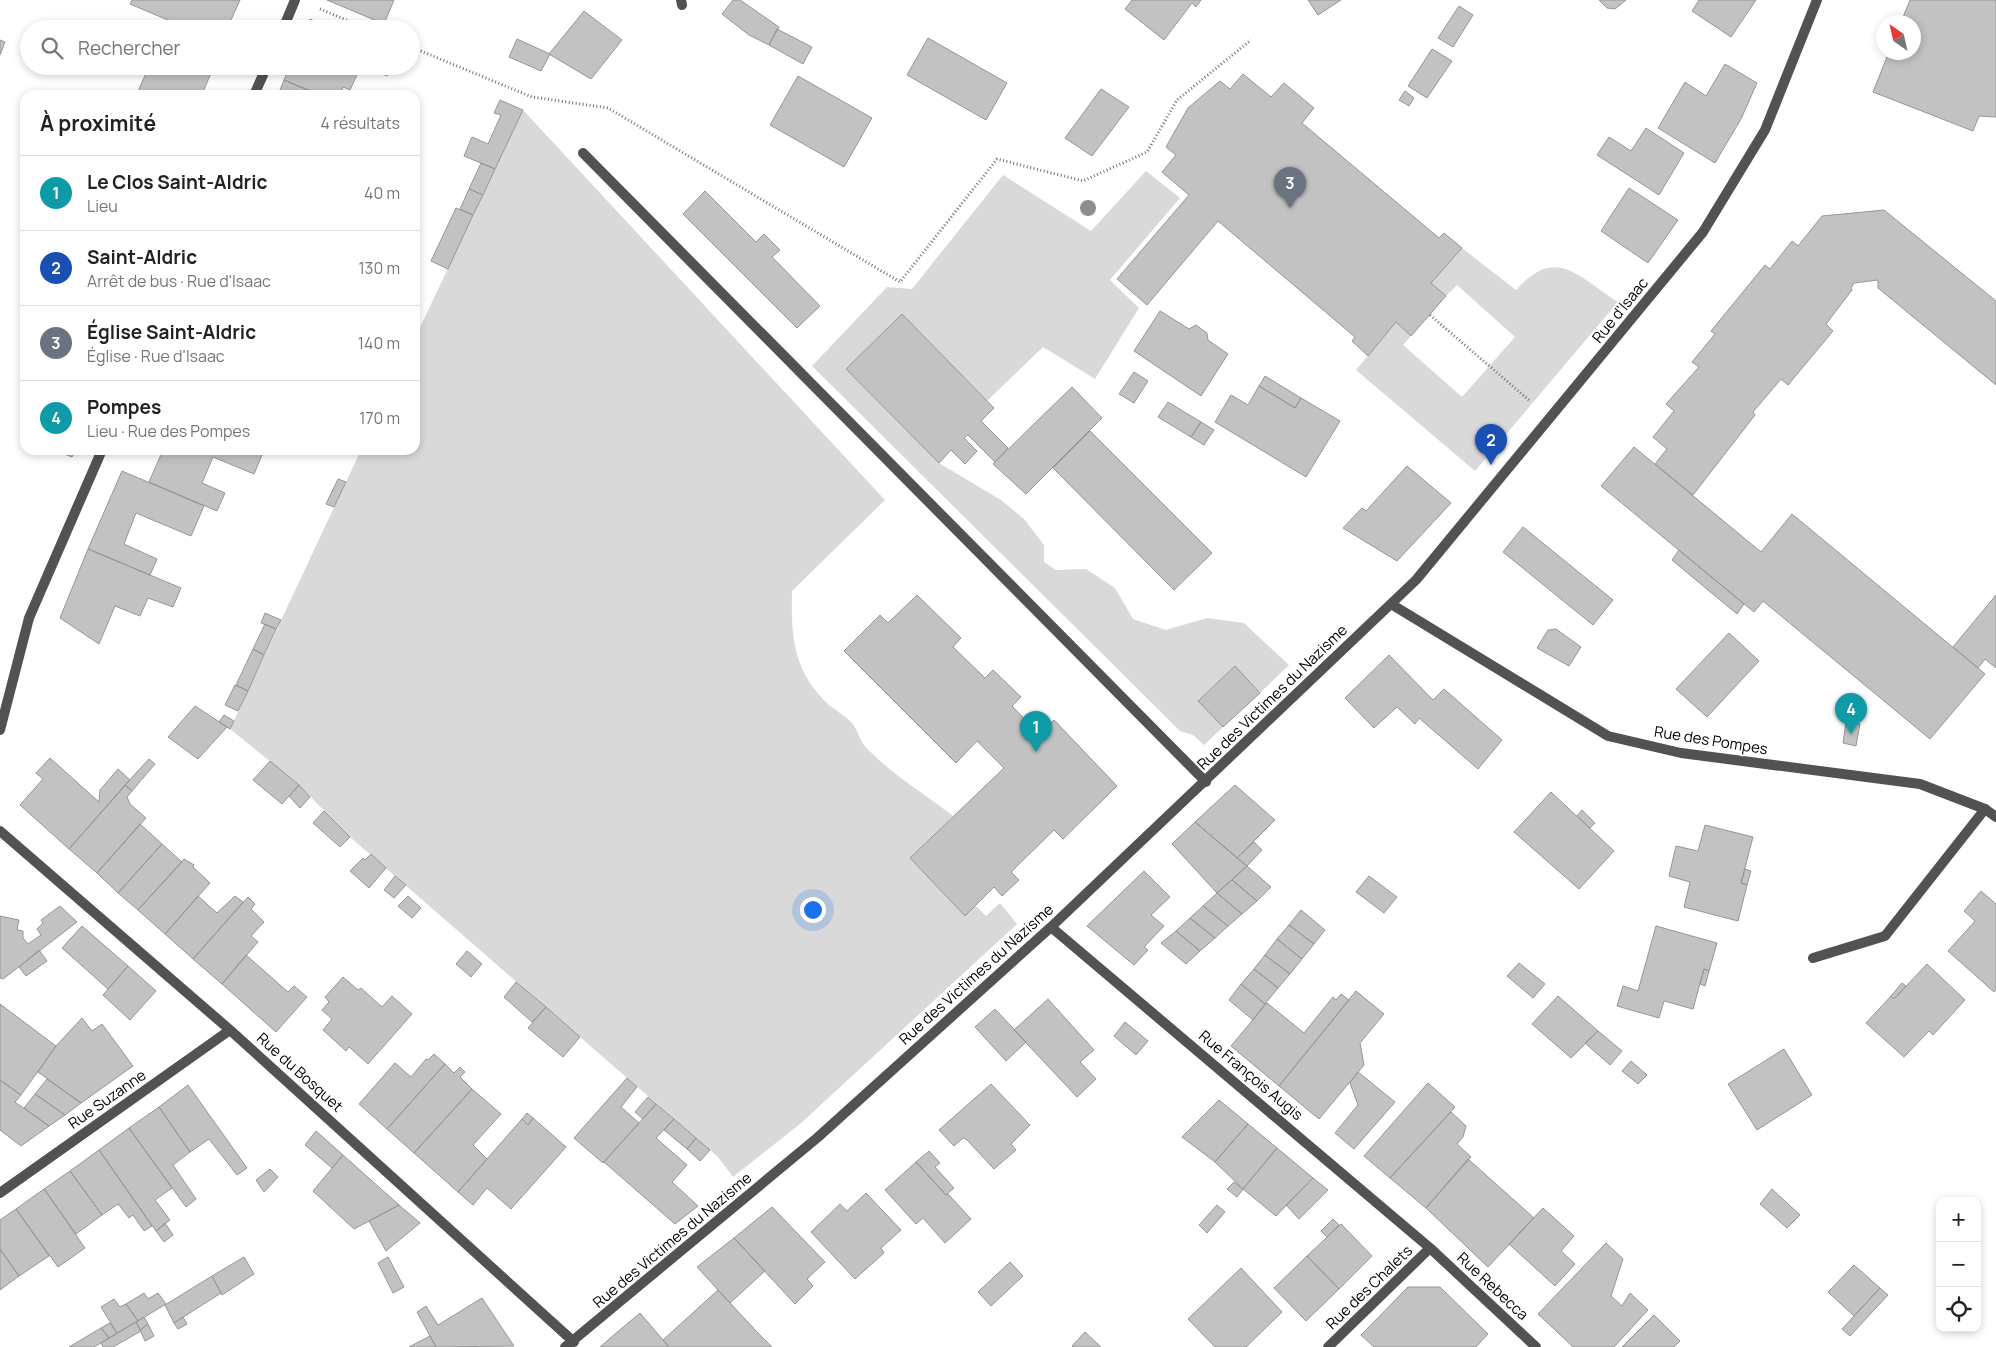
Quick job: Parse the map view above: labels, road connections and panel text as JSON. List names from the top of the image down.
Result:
{
  "streets": {
    "street": [
      "Rue d'Isaac",
      "Rue des Victimes du Nazisme",
      "Rue des Pompes",
      "Rue du Bosquet",
      "Rue François Augis",
      "Rue Suzanne",
      "Rue Rebecca",
      "Rue des Chalets"
    ]
  },
  "crossings": [
    ["Rue d'Isaac", "Rue des Victimes du Nazisme"],
    ["Rue d'Isaac", "Rue des Pompes"],
    ["Rue des Victimes du Nazisme", "Rue des Pompes"],
    ["Rue des Victimes du Nazisme", "Rue du Bosquet"],
    ["Rue des Victimes du Nazisme", "Rue François Augis"],
    ["Rue du Bosquet", "Rue Suzanne"],
    ["Rue François Augis", "Rue Rebecca"],
    ["Rue François Augis", "Rue des Chalets"],
    ["Rue Rebecca", "Rue des Chalets"]
  ],
  "north": "top left",
  "page": {
    "search": "Rechercher",
    "heading": ["À proximité", "4 résultats"],
    "list": [
      {
        "mark": "1",
        "name": "Le Clos Saint-Aldric",
        "note": "Lieu",
        "value": "40 m"
      },
      {
        "mark": "2",
        "name": "Saint-Aldric",
        "note": "Arrêt de bus · Rue d'Isaac",
        "value": "130 m"
      },
      {
        "mark": "3",
        "name": "Église Saint-Aldric",
        "note": "Église · Rue d'Isaac",
        "value": "140 m"
      },
      {
        "mark": "4",
        "name": "Pompes",
        "note": "Lieu · Rue des Pompes",
        "value": "170 m"
      }
    ],
    "pins": [
      "3",
      "2",
      "4",
      "1"
    ],
    "map_buttons": ["+", "−"]
  }
}
